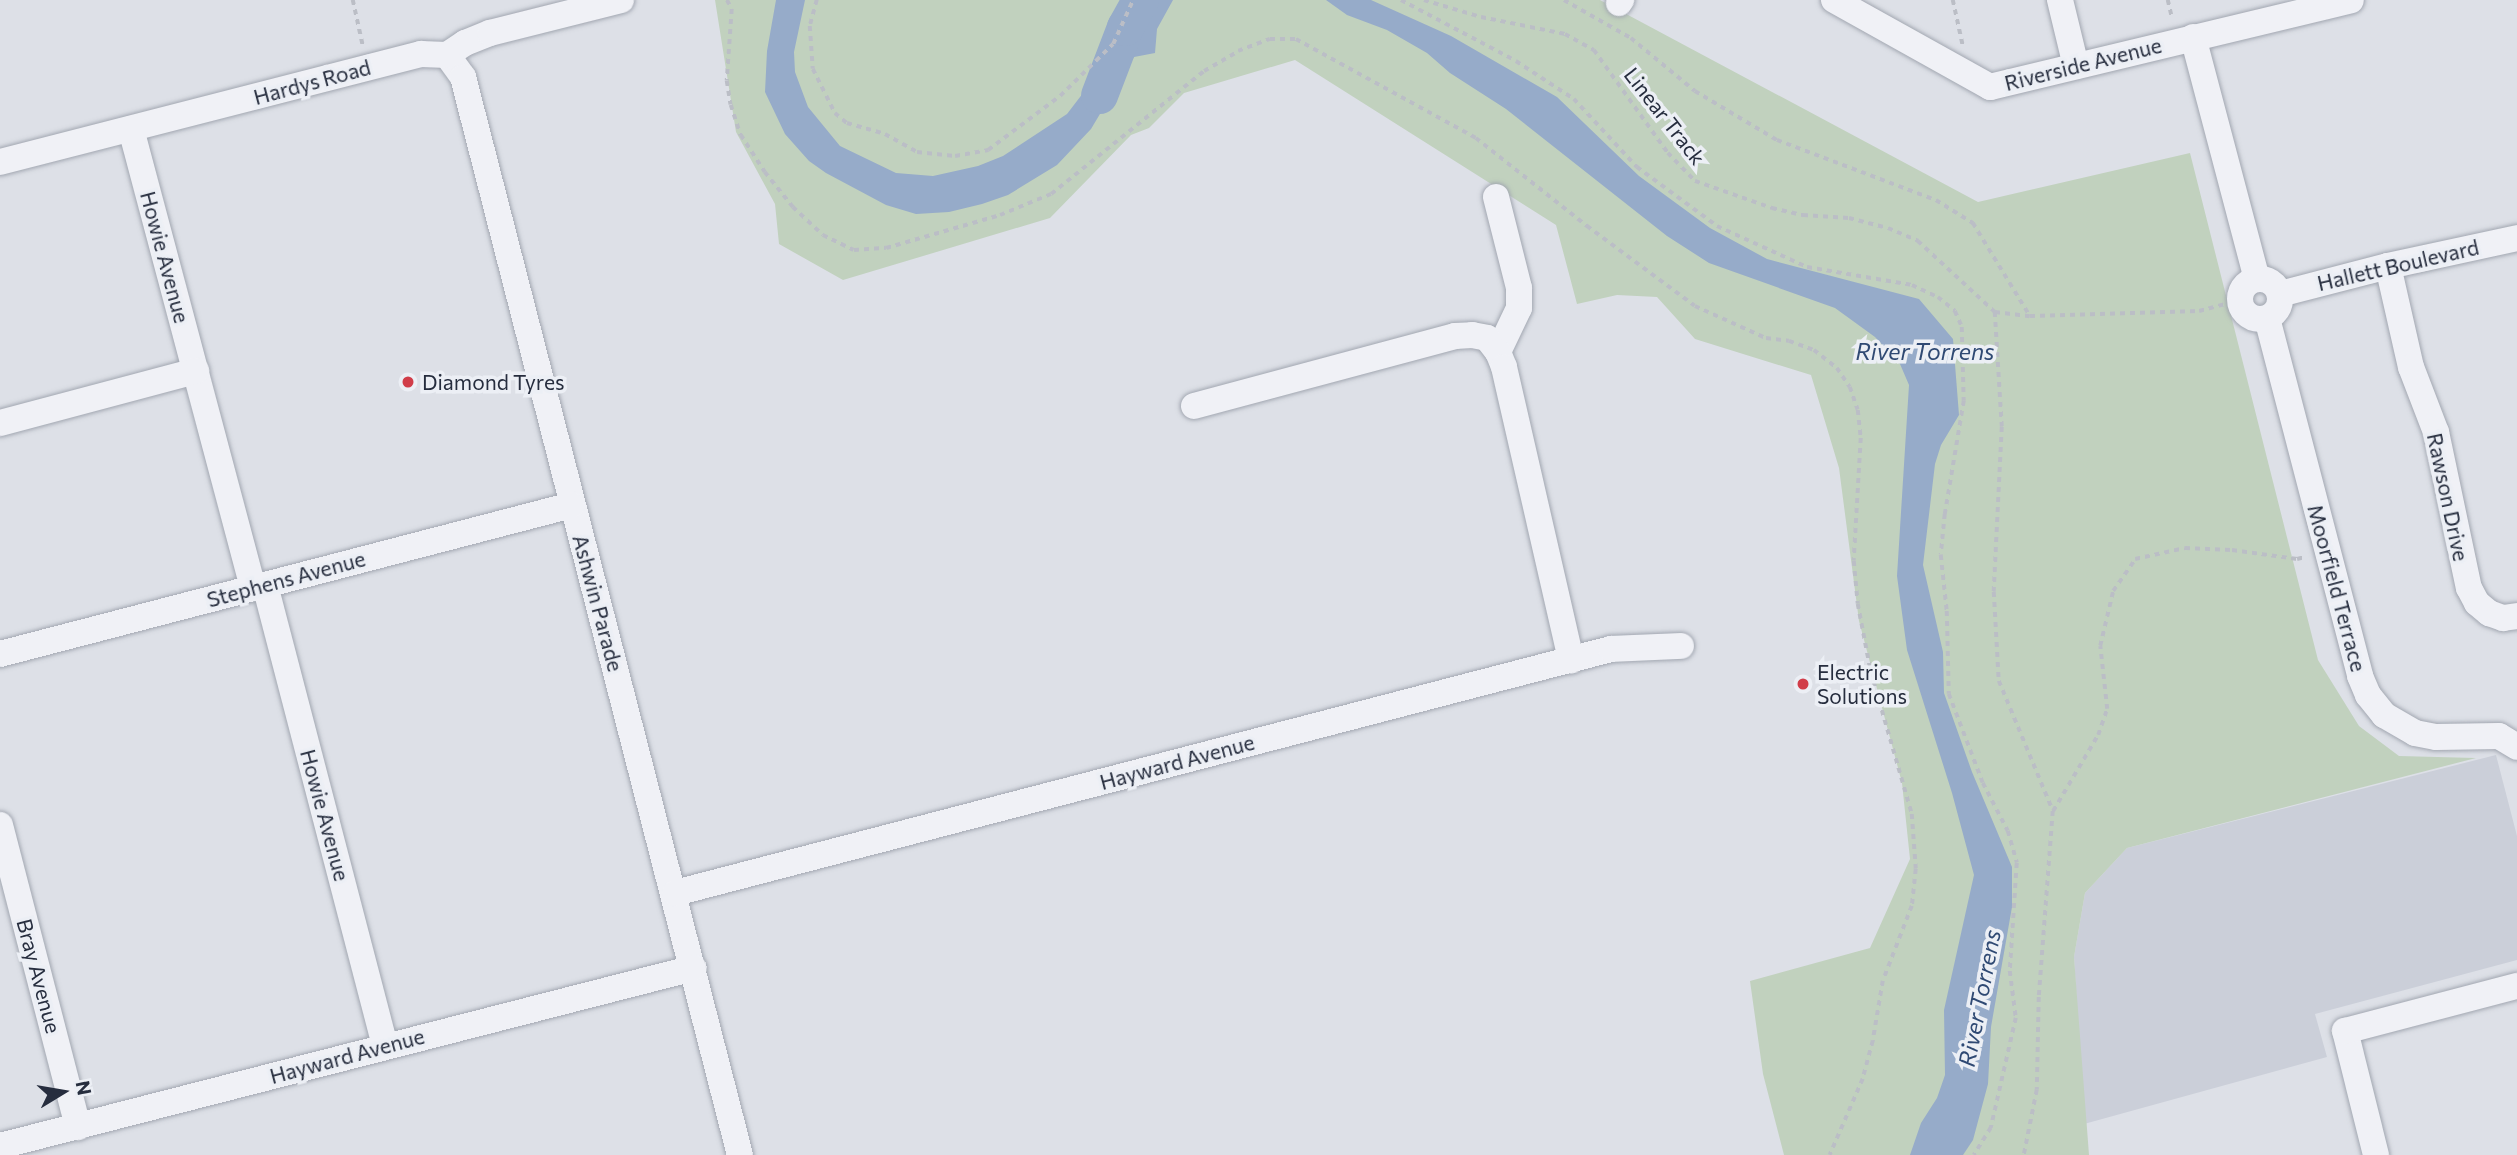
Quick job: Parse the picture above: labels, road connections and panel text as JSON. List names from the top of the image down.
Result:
{
  "streets": {
    "street": [
      "Riverside Avenue",
      "Hardys Road",
      "Howie Avenue",
      "Hallett Boulevard",
      "Rawson Drive",
      "Stephens Avenue",
      "Moorfield Terrace",
      "Ashwin Parade",
      "Hayward Avenue",
      "Bray Avenue"
    ],
    "path": ["Linear Track"]
  },
  "crossings": [
    ["Hardys Road", "Howie Avenue"],
    ["Hardys Road", "Ashwin Parade"],
    ["Howie Avenue", "Stephens Avenue"],
    ["Howie Avenue", "Hayward Avenue"],
    ["Hallett Boulevard", "Rawson Drive"],
    ["Hallett Boulevard", "Moorfield Terrace"],
    ["Stephens Avenue", "Ashwin Parade"],
    ["Ashwin Parade", "Hayward Avenue"],
    ["Hayward Avenue", "Bray Avenue"]
  ],
  "water": ["River Torrens"],
  "places": ["Diamond Tyres", "Electric Solutions"],
  "north": "right"
}
